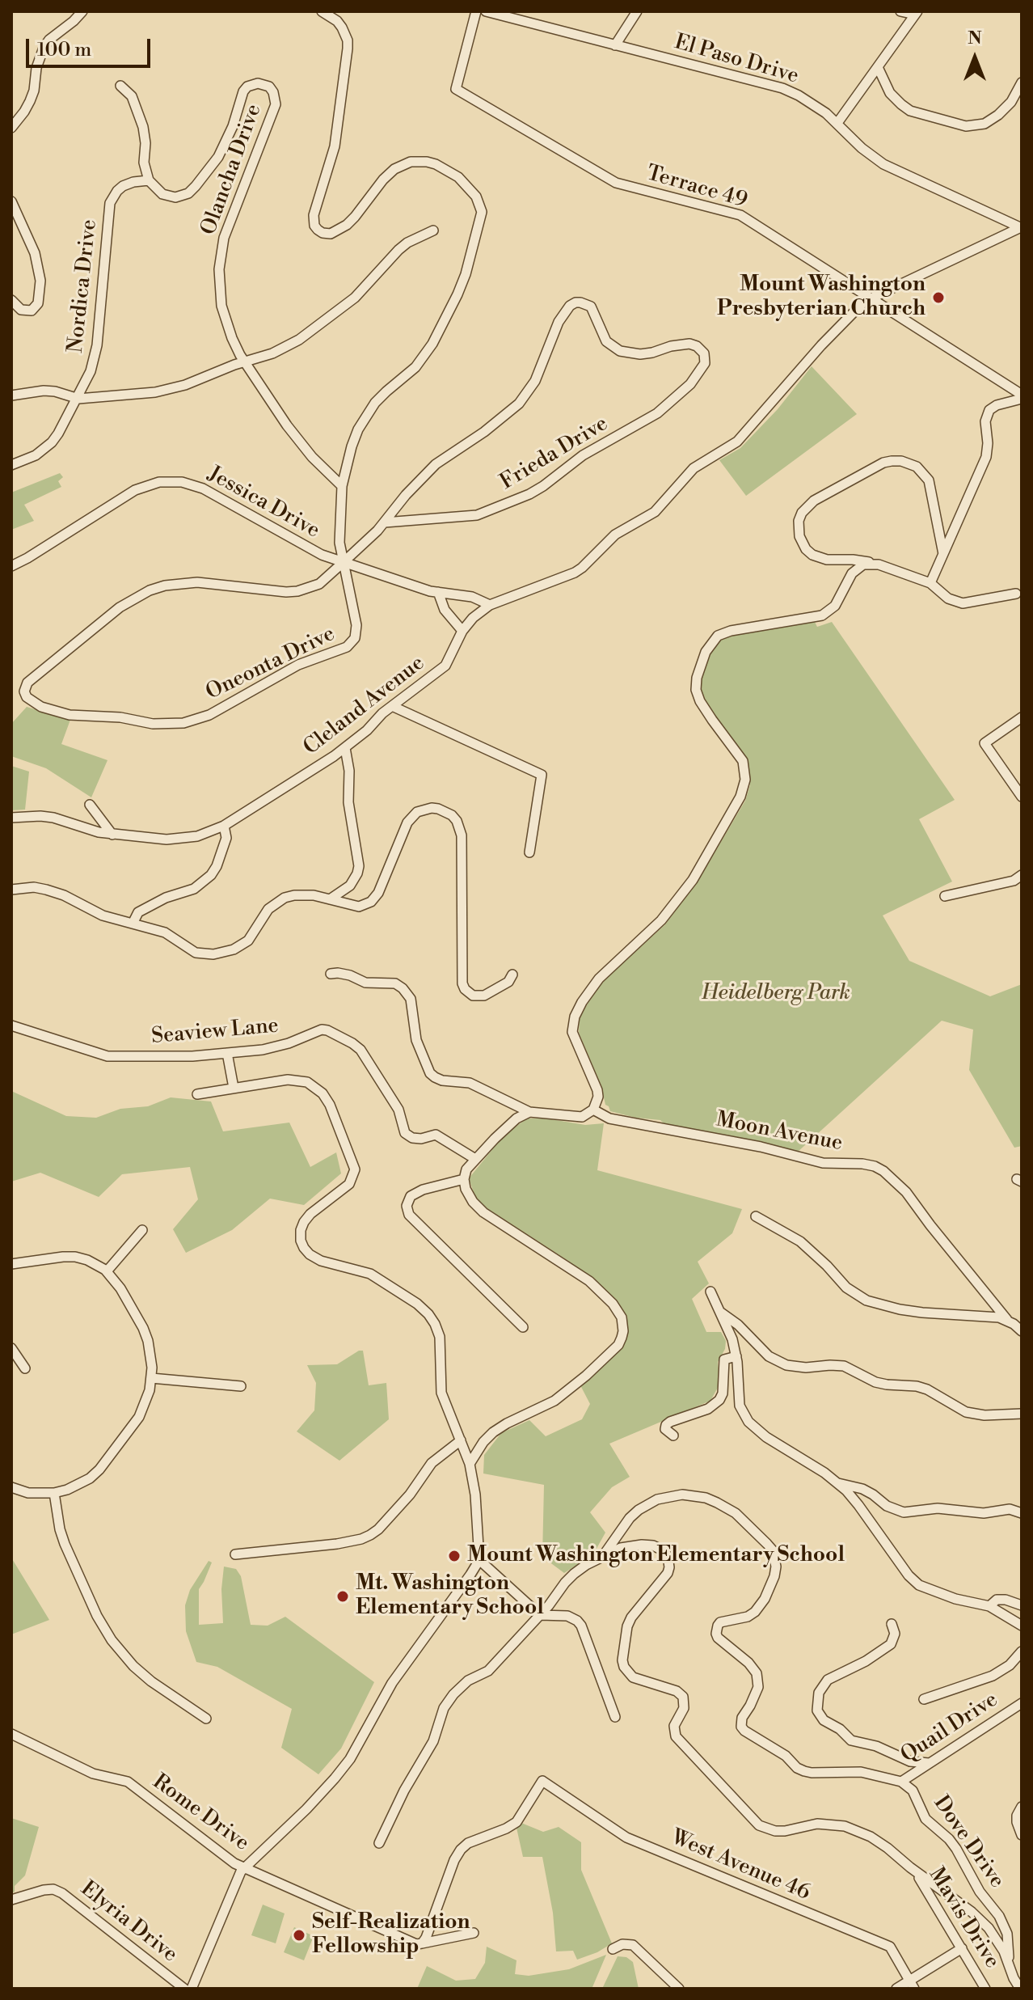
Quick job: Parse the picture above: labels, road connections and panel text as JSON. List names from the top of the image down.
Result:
{
  "streets": {
    "street": [
      "El Paso Drive",
      "Olancha Drive",
      "Terrace 49",
      "Nordica Drive",
      "Frieda Drive",
      "Jessica Drive",
      "Oneonta Drive",
      "Cleland Avenue",
      "Seaview Lane",
      "Moon Avenue",
      "Quail Drive",
      "Rome Drive",
      "Dove Drive",
      "West Avenue 46",
      "Mavis Drive",
      "Elyria Drive"
    ]
  },
  "crossings": [
    ["El Paso Drive", "Cleland Avenue"],
    ["Olancha Drive", "Nordica Drive"],
    ["Olancha Drive", "Oneonta Drive"],
    ["Terrace 49", "Cleland Avenue"],
    ["Jessica Drive", "Oneonta Drive"],
    ["Jessica Drive", "Cleland Avenue"],
    ["Quail Drive", "Dove Drive"],
    ["Rome Drive", "West Avenue 46"]
  ],
  "parks": ["Heidelberg Park"],
  "places": [
    "Mount Washington Presbyterian Church",
    "Mount Washington Elementary School",
    "Mt. Washington Elementary School",
    "Self-Realization Fellowship"
  ],
  "scale_bar": "100 m",
  "north": "top"
}
